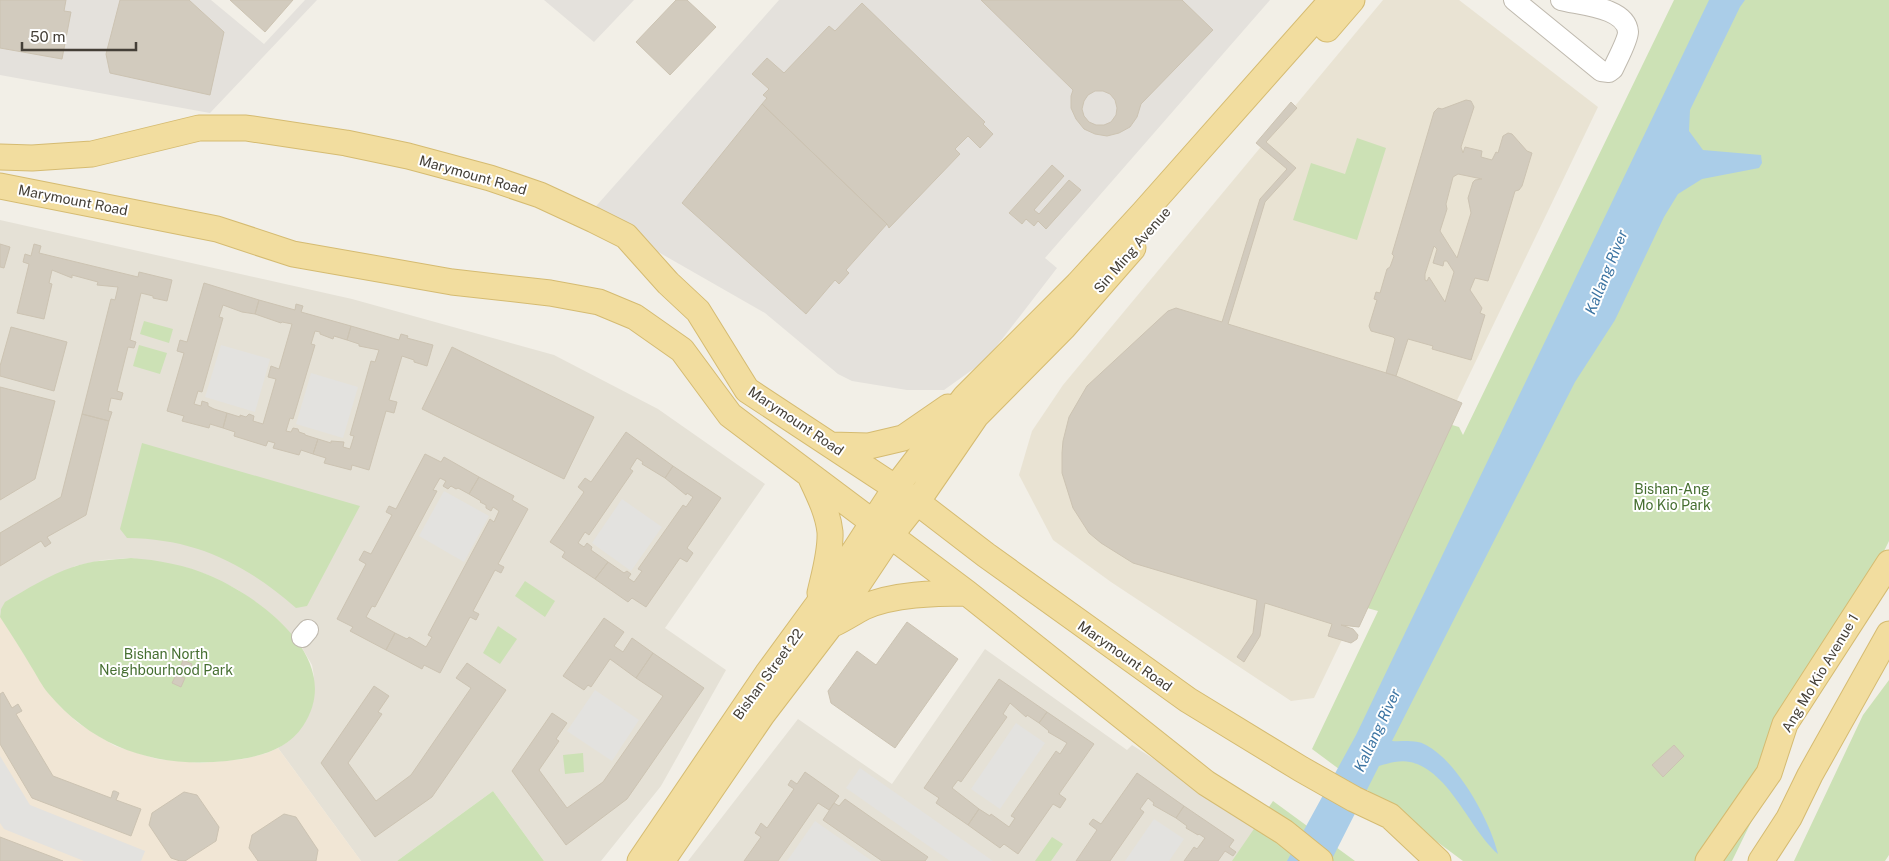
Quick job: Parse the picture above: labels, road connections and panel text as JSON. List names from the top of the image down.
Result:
{
  "streets": {
    "main road": [
      "Marymount Road",
      "Sin Ming Avenue",
      "Ang Mo Kio Avenue 1",
      "Bishan Street 22"
    ]
  },
  "crossings": [
    ["Marymount Road", "Sin Ming Avenue"],
    ["Marymount Road", "Bishan Street 22"],
    ["Sin Ming Avenue", "Bishan Street 22"]
  ],
  "water": ["Kallang River"],
  "parks": ["Bishan-Ang Mo Kio Park", "Bishan North Neighbourhood Park"],
  "scale_bar": "50 m"
}
